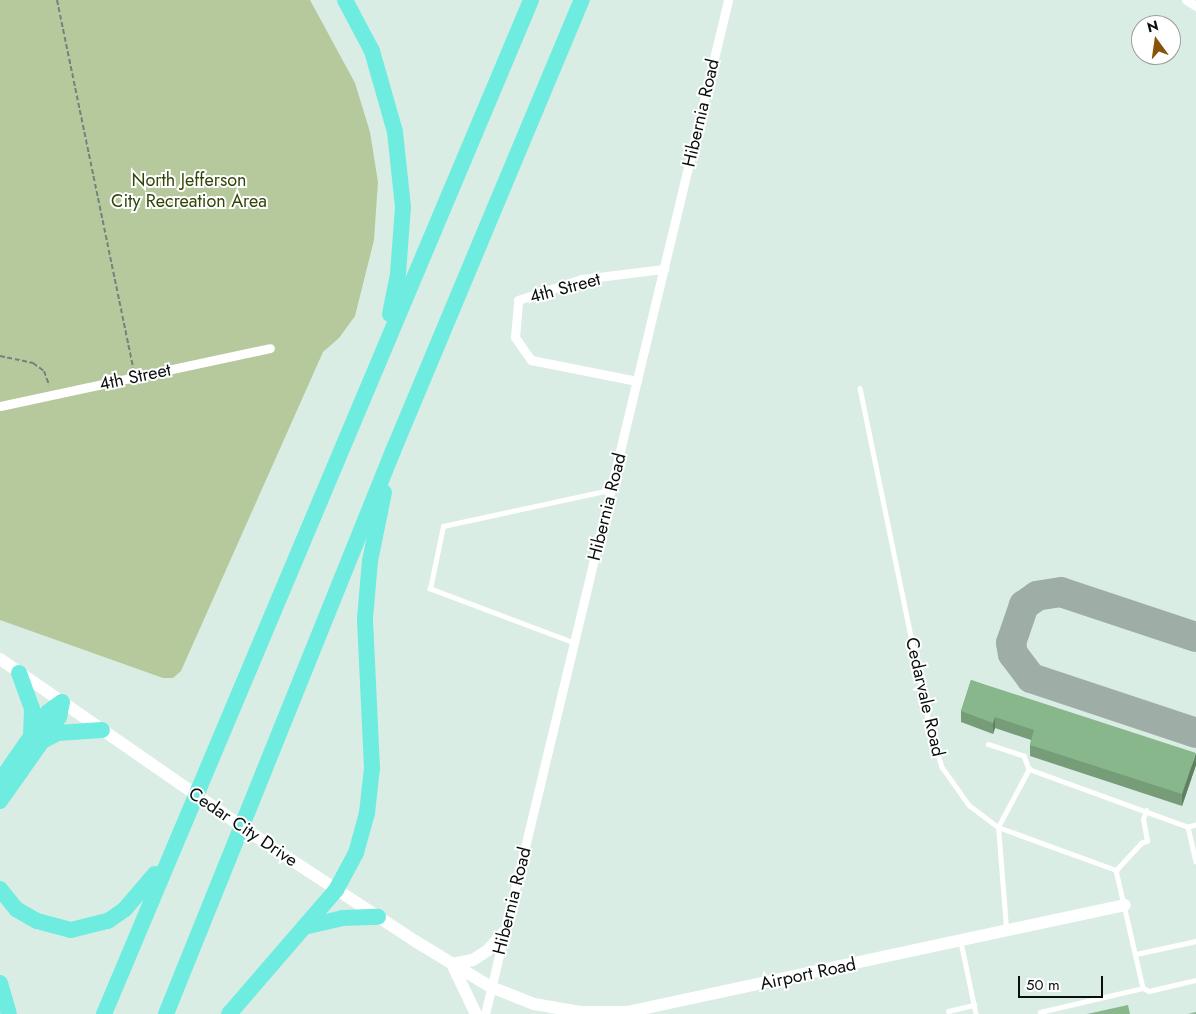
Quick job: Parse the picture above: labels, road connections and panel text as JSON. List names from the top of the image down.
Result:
{
  "streets": {
    "street": [
      "Hibernia Road",
      "4th Street",
      "Cedar City Drive",
      "Airport Road"
    ],
    "lane": ["Cedarvale Road"]
  },
  "crossings": [
    ["Hibernia Road", "4th Street"],
    ["Hibernia Road", "Cedar City Drive"],
    ["Hibernia Road", "Airport Road"],
    ["Cedar City Drive", "Airport Road"]
  ],
  "parks": ["North Jefferson City Recreation Area"],
  "scale_bar": "50 m",
  "north": "top"
}
